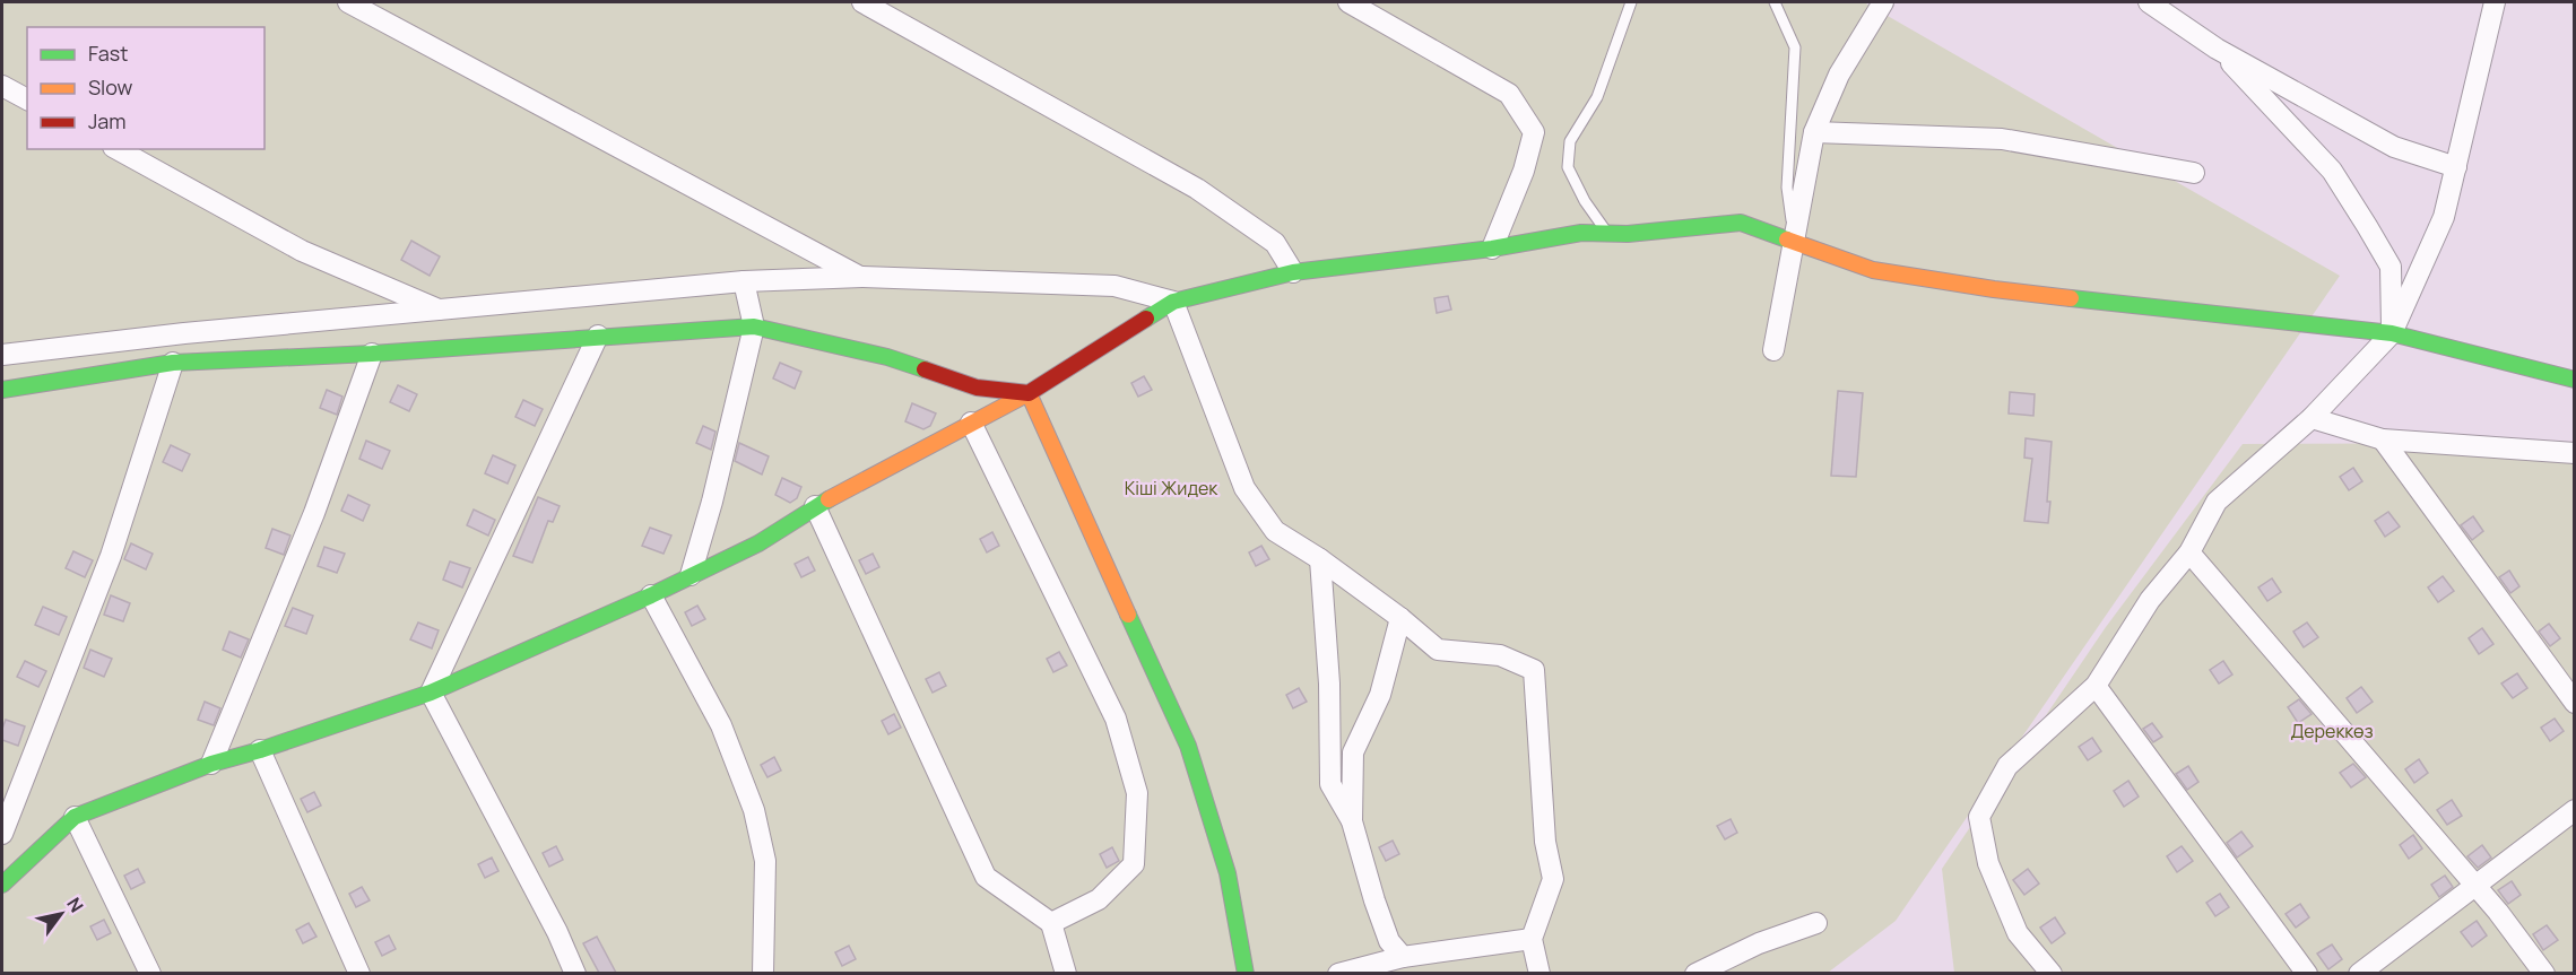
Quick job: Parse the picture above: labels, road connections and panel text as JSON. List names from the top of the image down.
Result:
{
  "parks": ["Кіші Жидек", "Дереккөз"],
  "legend": ["Fast", "Slow", "Jam"],
  "north": "top right"
}
